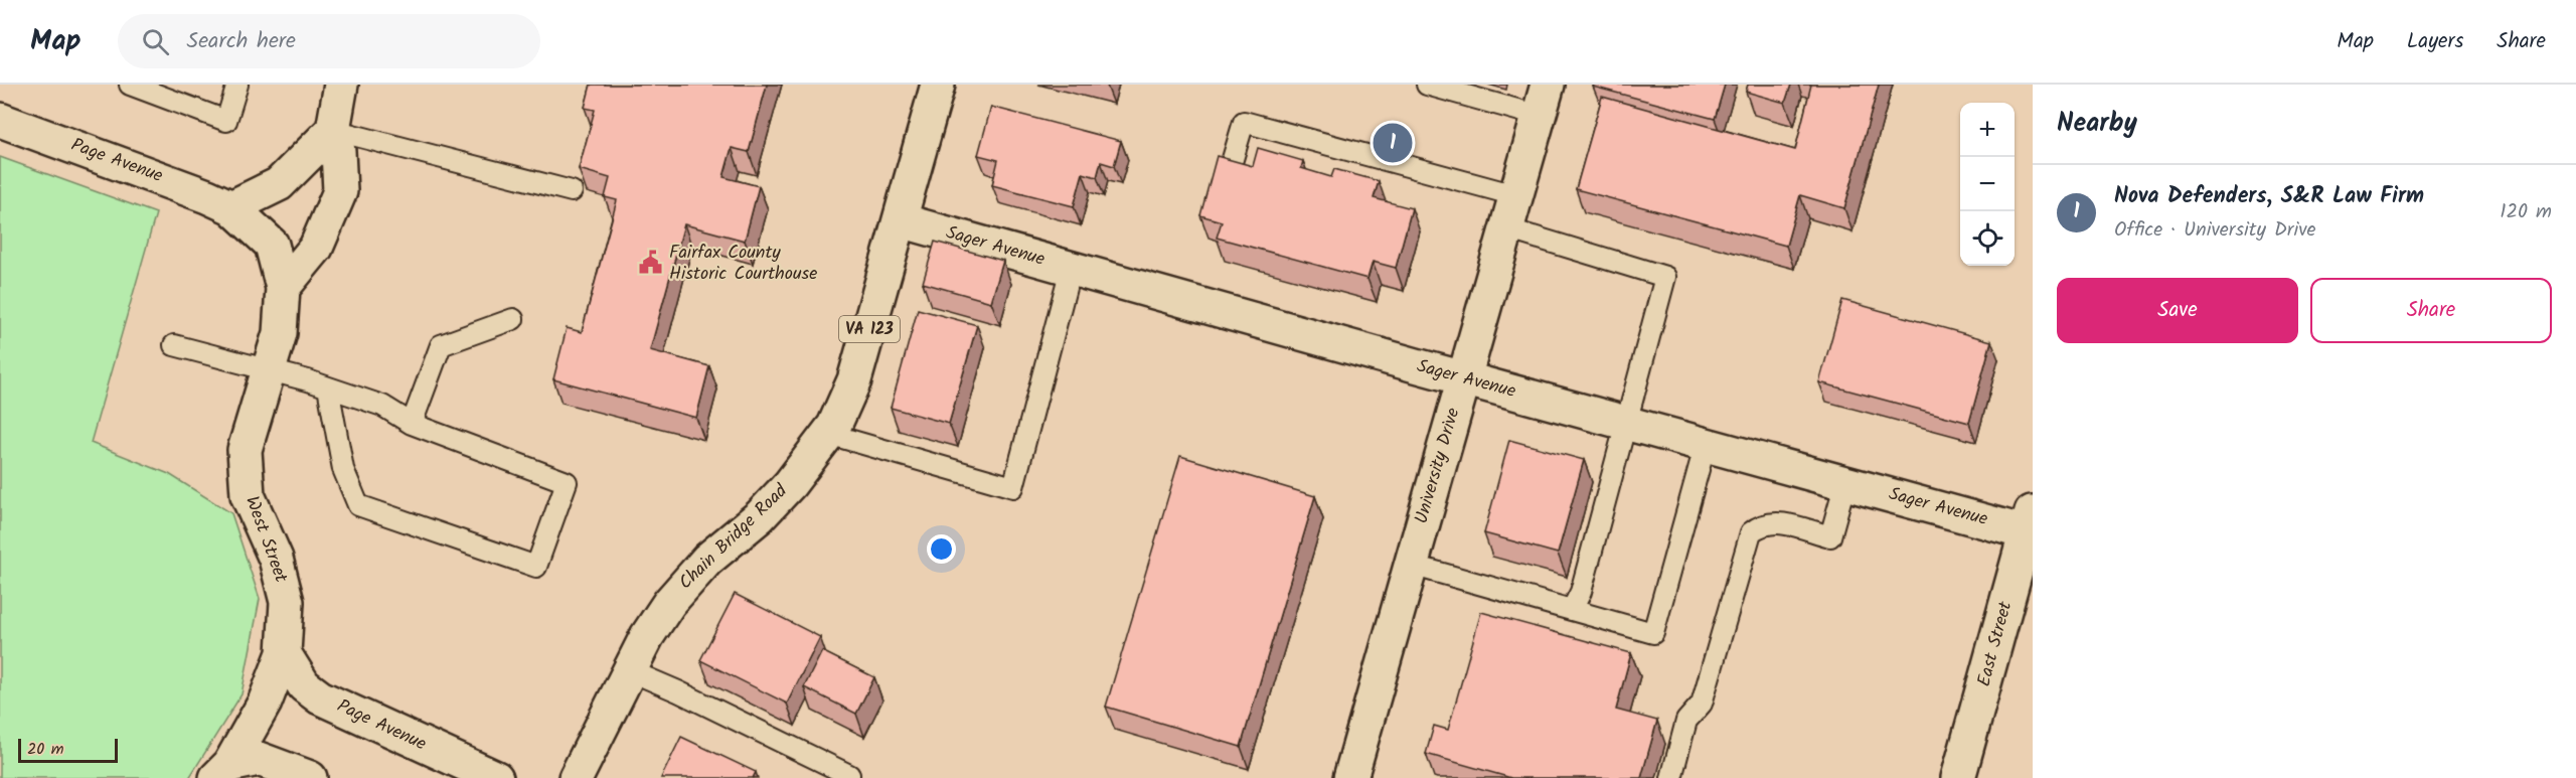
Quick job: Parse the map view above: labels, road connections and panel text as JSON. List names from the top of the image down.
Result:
{
  "streets": {
    "street": [
      "Page Avenue",
      "Sager Avenue",
      "VA 123",
      "University Drive",
      "Chain Bridge Road",
      "West Street",
      "East Street"
    ]
  },
  "crossings": [
    ["Page Avenue", "West Street"],
    ["Sager Avenue", "University Drive"],
    ["Sager Avenue", "Chain Bridge Road"],
    ["Sager Avenue", "East Street"]
  ],
  "places": {
    "public building": ["Fairfax County Historic Courthouse"]
  },
  "scale_bar": "20 m",
  "page": {
    "header": "Map",
    "search": "Search here",
    "nav": ["Map", "Layers", "Share"],
    "heading": "Nearby",
    "map_buttons": ["+", "−"],
    "pins": "1",
    "list": [
      {
        "mark": "1",
        "name": "Nova Defenders, S&R Law Firm",
        "note": "Office · University Drive",
        "value": "120 m"
      }
    ],
    "buttons": ["Save", "Share"],
    "scale": "20 m"
  }
}
